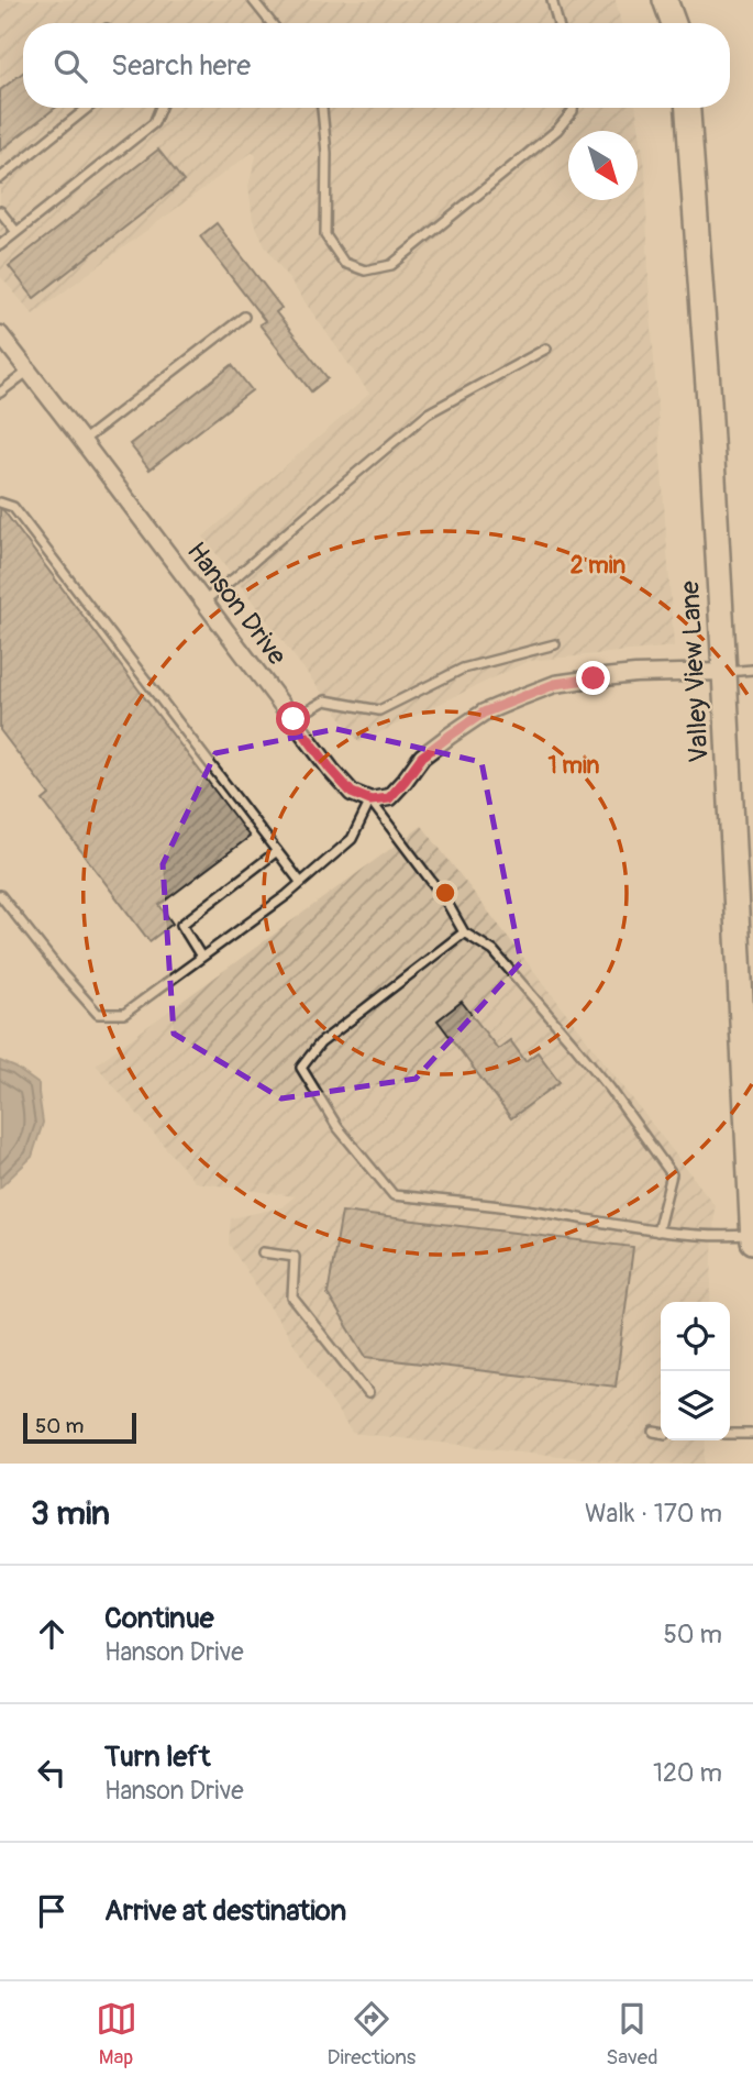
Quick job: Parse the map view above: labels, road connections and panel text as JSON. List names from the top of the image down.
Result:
{
  "streets": {
    "main road": ["Valley View Lane"],
    "street": ["Hanson Drive"]
  },
  "scale_bar": "50 m",
  "north": "bottom right",
  "page": {
    "search": "Search here",
    "scale": "50 m",
    "heading": ["3 min", "Walk · 170 m"],
    "list": [
      ["Continue", "Hanson Drive", "50 m"],
      ["Turn left", "Hanson Drive", "120 m"],
      "Arrive at destination"
    ],
    "nav": ["Map", "Directions", "Saved"]
  },
  "rings": ["2 min", "1 min"]
}
